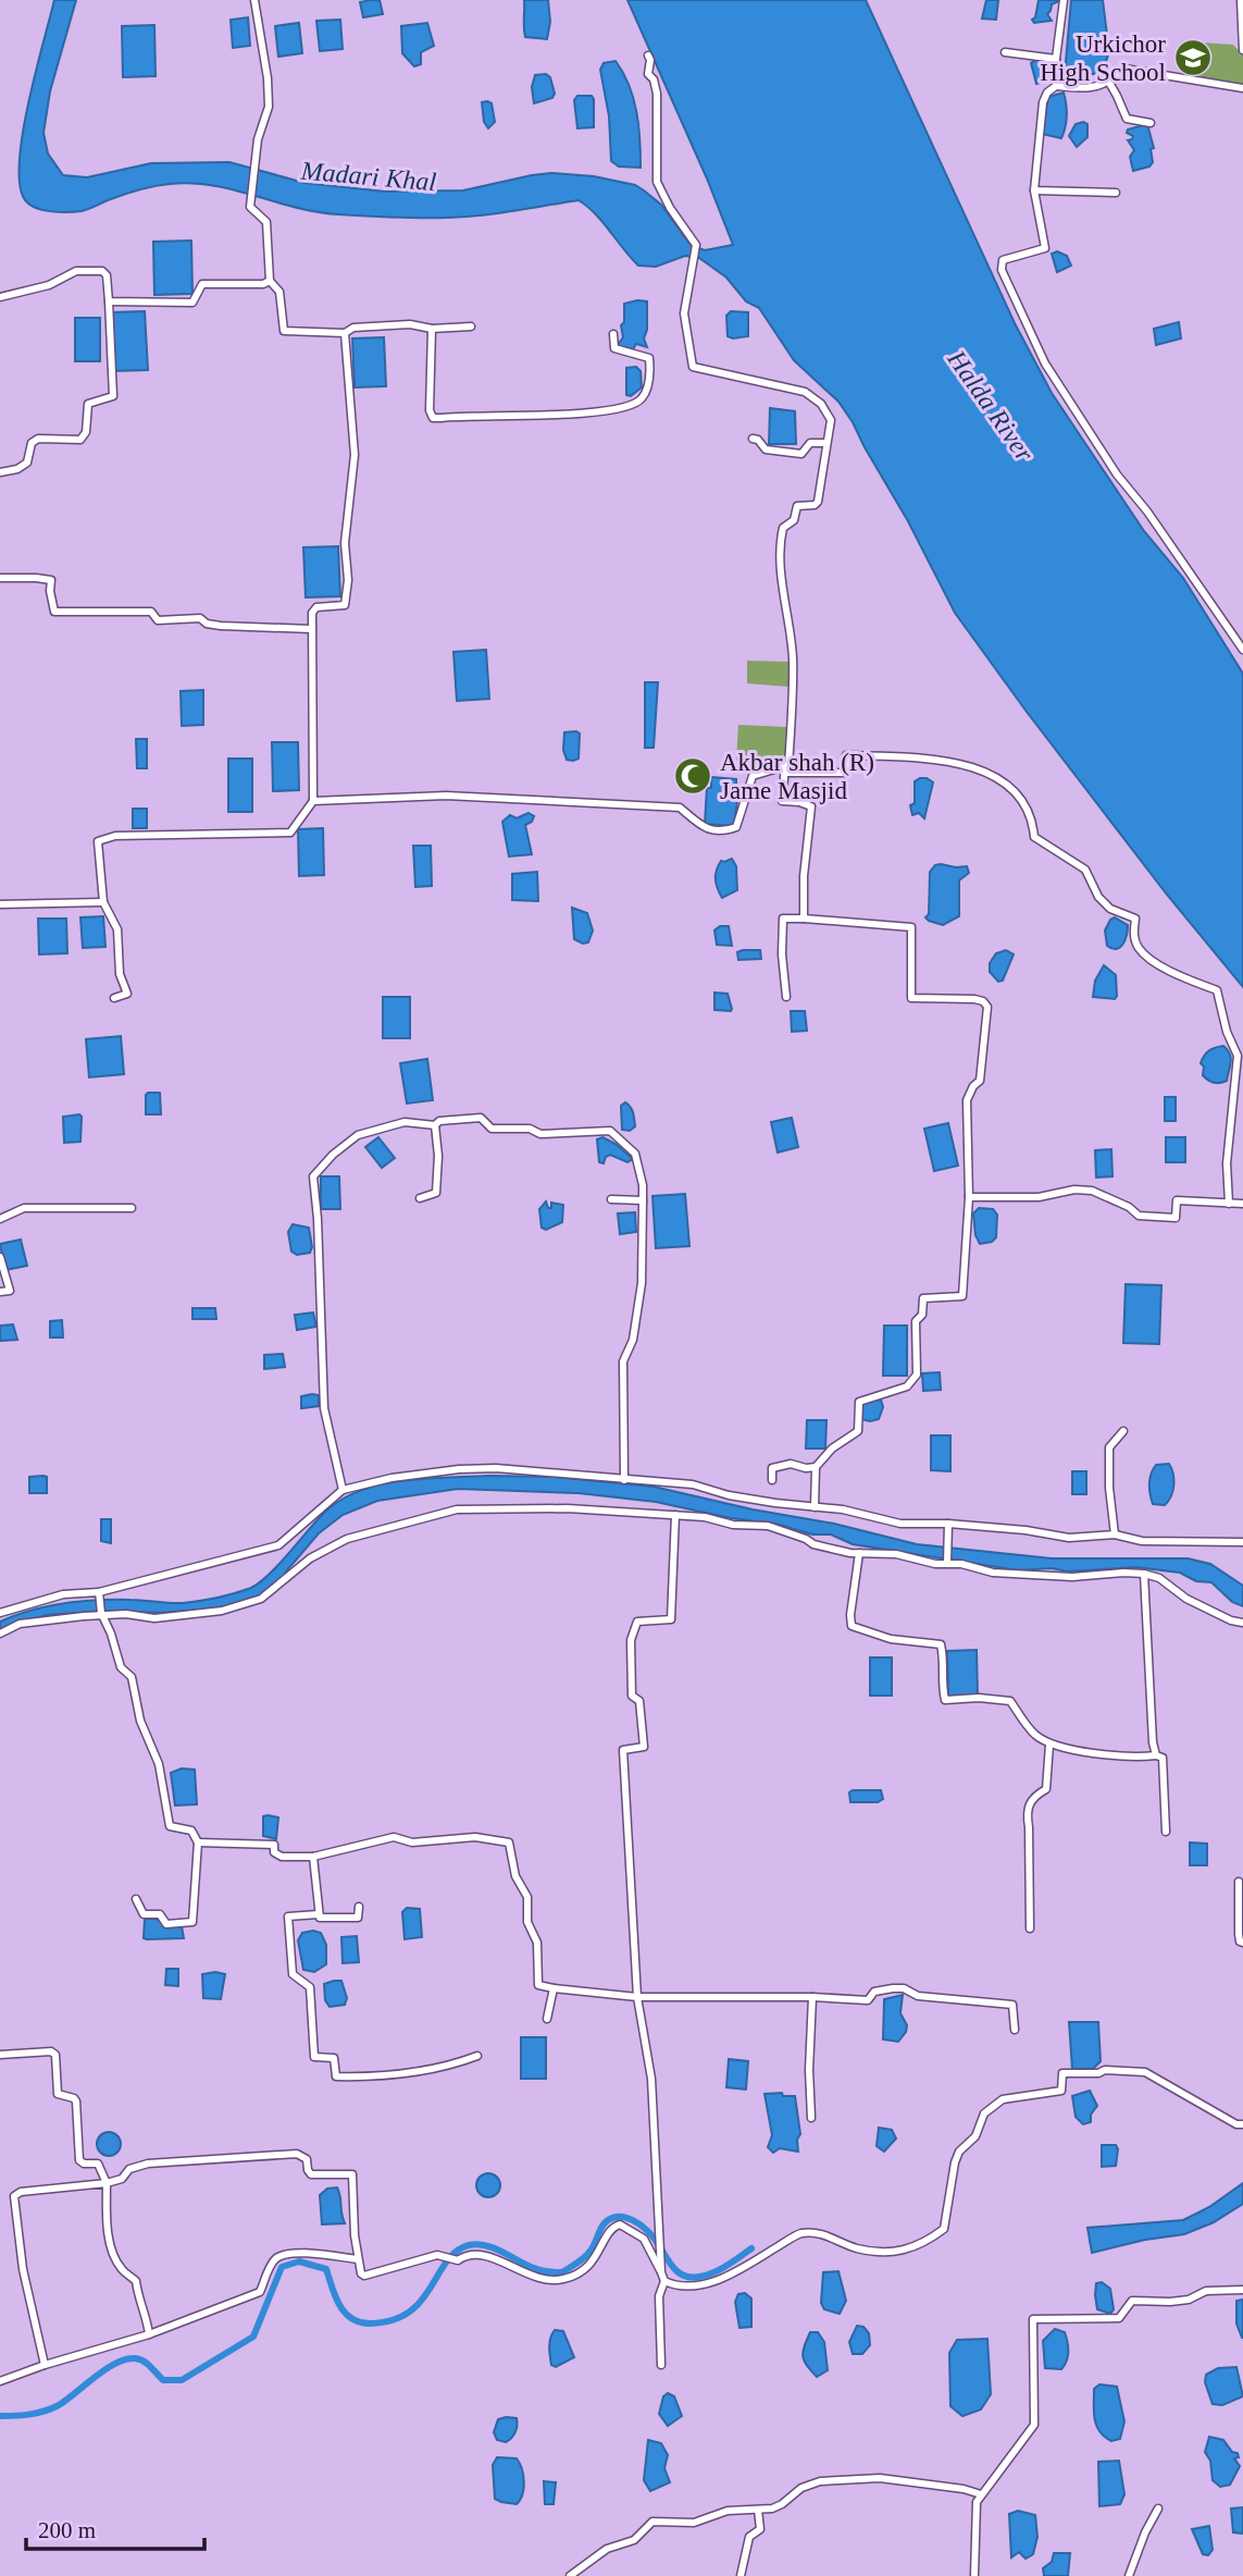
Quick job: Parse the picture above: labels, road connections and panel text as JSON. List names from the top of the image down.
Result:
{
  "water": ["Madari Khal", "Halda River"],
  "places": {
    "school or university": ["Urkichor High School"],
    "mosque": ["Akbar shah (R) Jame Masjid"]
  },
  "scale_bar": "200 m"
}
